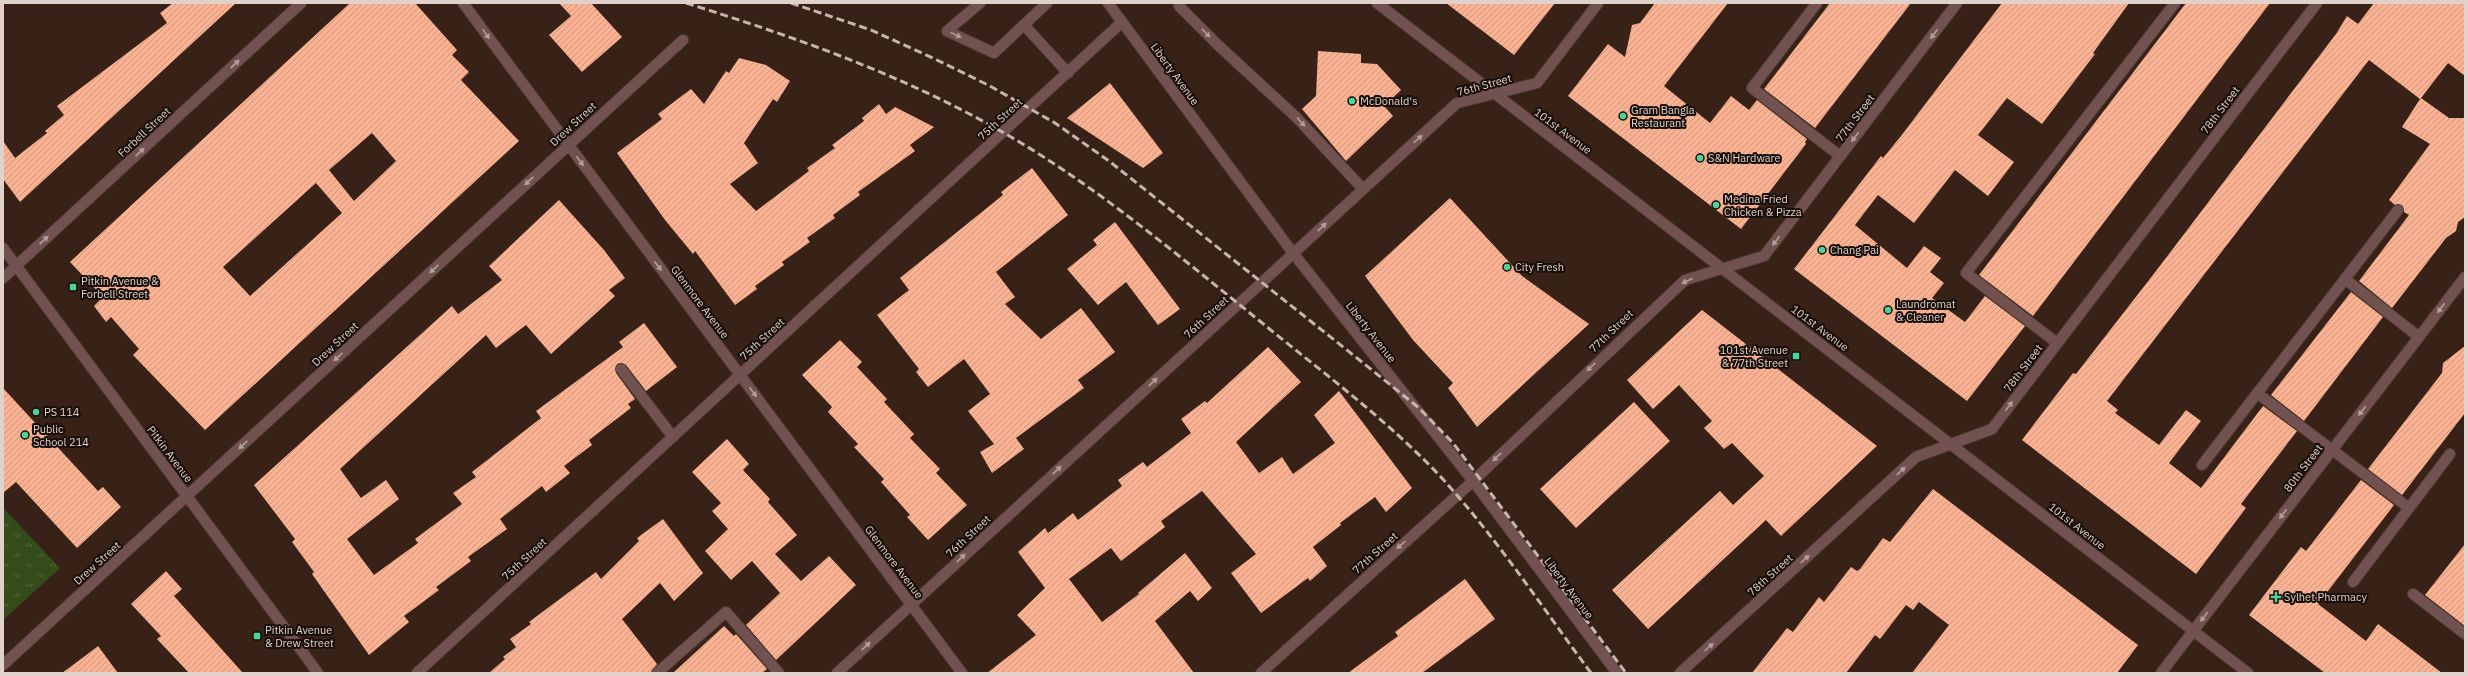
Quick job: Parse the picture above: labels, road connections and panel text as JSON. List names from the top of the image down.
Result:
{
  "streets": {
    "street": [
      "Liberty Avenue",
      "76th Street",
      "78th Street",
      "77th Street",
      "75th Street",
      "Drew Street",
      "101st Avenue",
      "Forbell Street",
      "Glenmore Avenue",
      "Pitkin Avenue",
      "80th Street"
    ]
  },
  "crossings": [
    ["Liberty Avenue", "76th Street"],
    ["Liberty Avenue", "77th Street"],
    ["Liberty Avenue", "75th Street"],
    ["76th Street", "101st Avenue"],
    ["76th Street", "Glenmore Avenue"],
    ["78th Street", "101st Avenue"],
    ["77th Street", "101st Avenue"],
    ["75th Street", "Glenmore Avenue"],
    ["Drew Street", "Glenmore Avenue"],
    ["Drew Street", "Pitkin Avenue"],
    ["101st Avenue", "80th Street"],
    ["Forbell Street", "Pitkin Avenue"]
  ],
  "one_way": [
    "76th Street",
    "78th Street",
    "77th Street",
    "Drew Street",
    "Forbell Street",
    "Glenmore Avenue",
    "80th Street"
  ],
  "places": {
    "other": [
      "McDonald's",
      "Gram Bangla Restaurant",
      "S&N Hardware",
      "Medina Fried Chicken & Pizza",
      "Chang Pai",
      "City Fresh",
      "Laundromat & Cleaner",
      "PS 114",
      "Public School 214"
    ],
    "transit": ["Pitkin Avenue & Forbell Street", "101st Avenue & 77th Street", "Pitkin Avenue & Drew Street"],
    "health": ["Sylhet Pharmacy"]
  }
}
